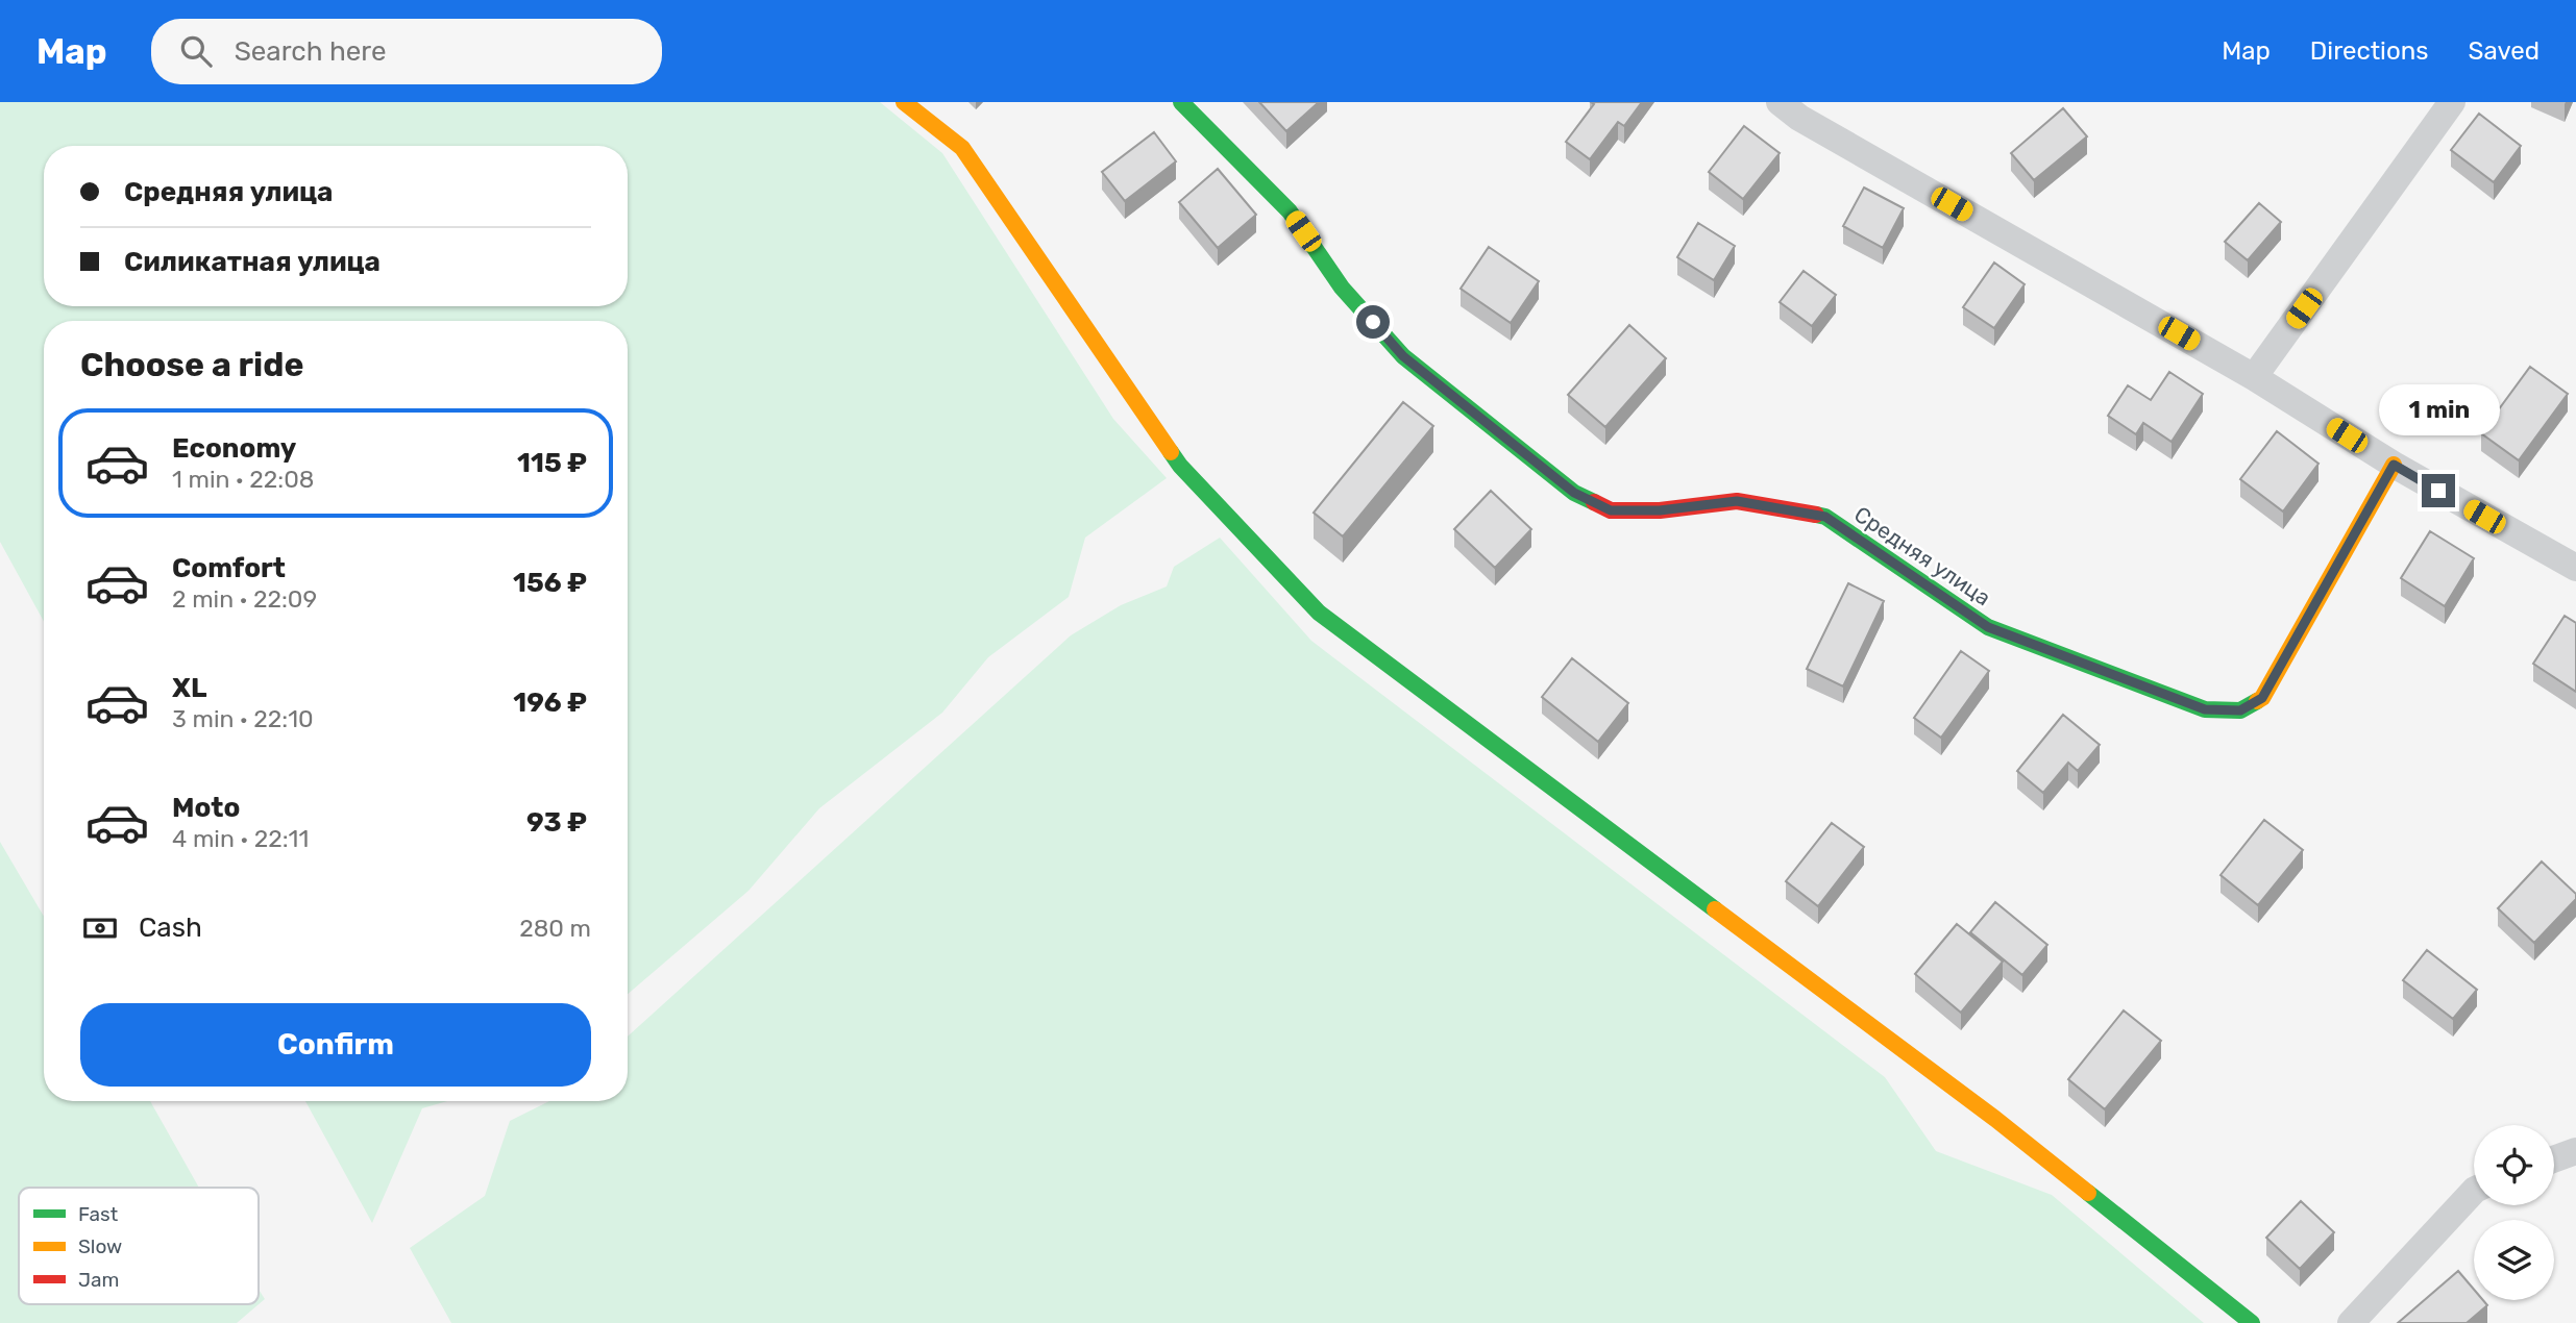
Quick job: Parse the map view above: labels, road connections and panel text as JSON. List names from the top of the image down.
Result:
{
  "streets": {
    "street": ["Средняя улица"]
  },
  "legend": ["Fast", "Slow", "Jam"],
  "page": {
    "header": "Map",
    "search": "Search here",
    "nav": ["Map", "Directions", "Saved"],
    "banner": ["Средняя улица", "Силикатная улица"],
    "heading": "Choose a ride",
    "bubble": "1 min",
    "list": [
      {
        "name": "Economy",
        "note": "1 min · 22:08",
        "value": "115 ₽"
      },
      {
        "name": "Comfort",
        "note": "2 min · 22:09",
        "value": "156 ₽"
      },
      {
        "name": "XL",
        "note": "3 min · 22:10",
        "value": "196 ₽"
      },
      {
        "name": "Moto",
        "note": "4 min · 22:11",
        "value": "93 ₽"
      }
    ],
    "pay": ["Cash", "280 m"],
    "buttons": "Confirm"
  }
}
